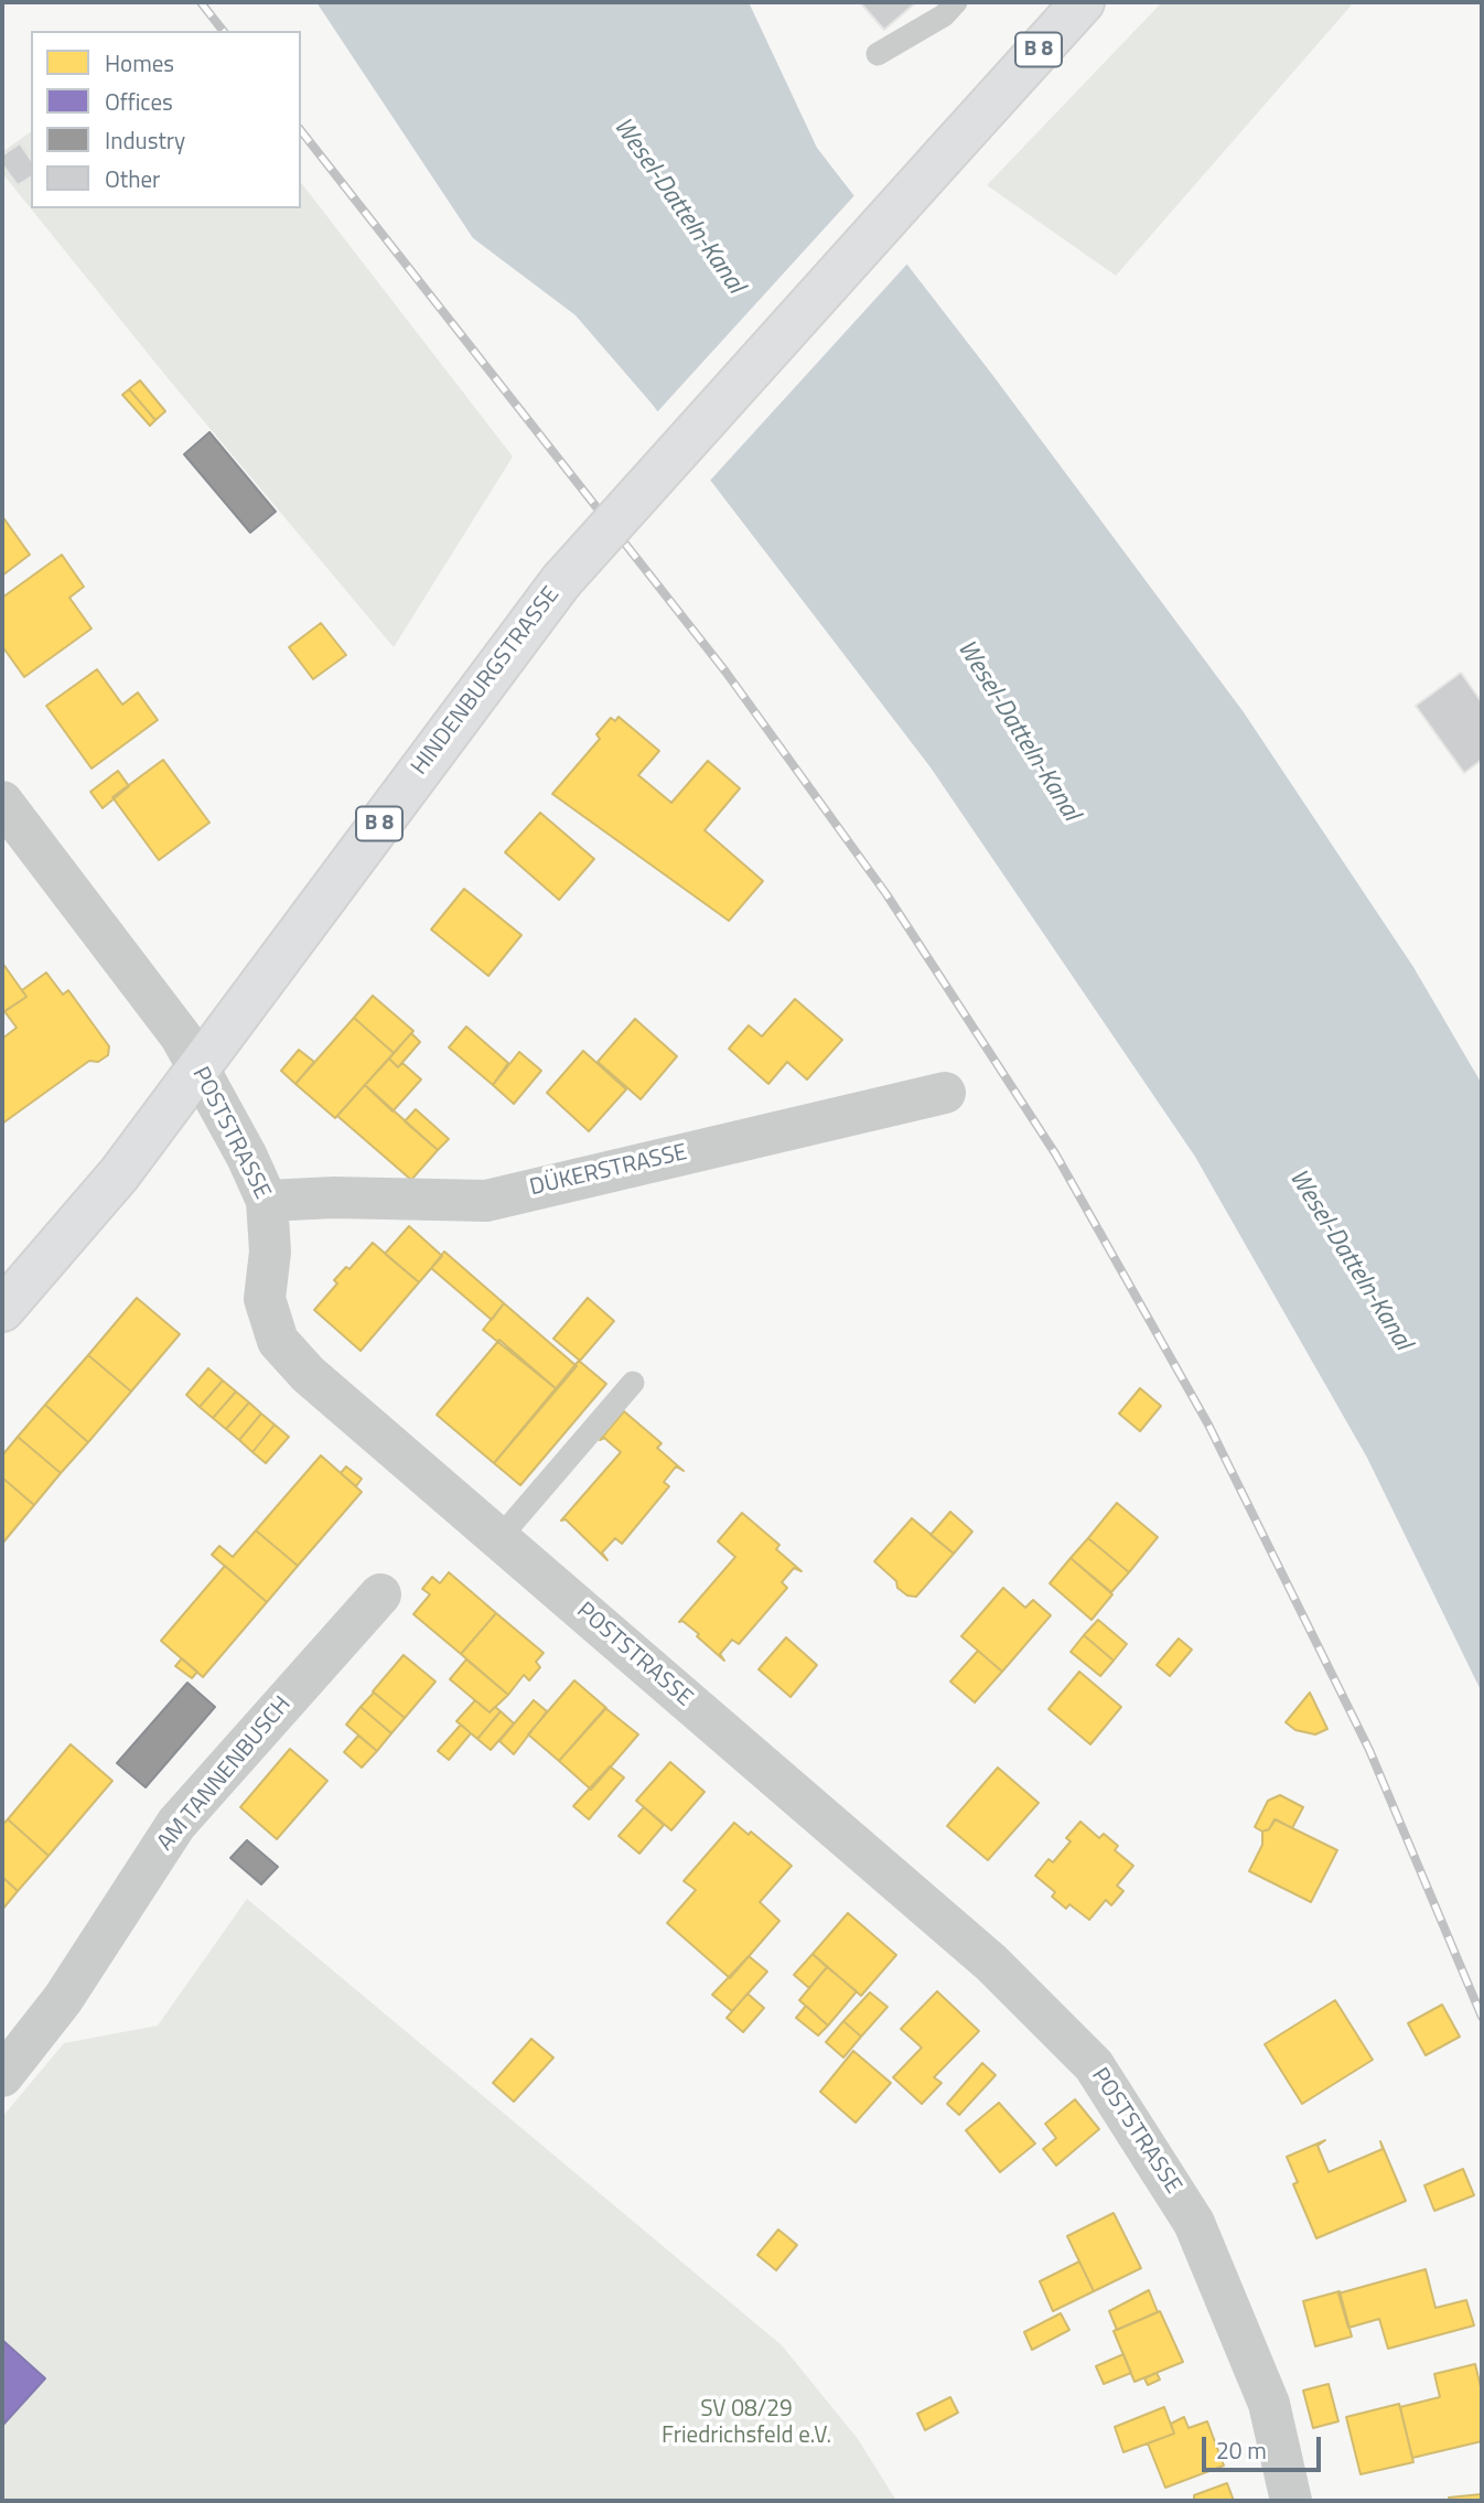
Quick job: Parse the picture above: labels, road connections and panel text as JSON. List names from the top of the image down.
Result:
{
  "streets": {
    "main road": ["B 8", "HINDENBURGSTRASSE"],
    "street": ["POSTSTRASSE", "DÜKERSTRASSE", "AM TANNENBUSCH"]
  },
  "crossings": [
    ["HINDENBURGSTRASSE", "POSTSTRASSE"],
    ["POSTSTRASSE", "DÜKERSTRASSE"]
  ],
  "water": ["Wesel-Datteln-Kanal"],
  "parks": ["SV 08/29 Friedrichsfeld e.V."],
  "legend": [
    "Homes",
    "Offices",
    "Industry",
    "Other"
  ],
  "scale_bar": "20 m"
}
